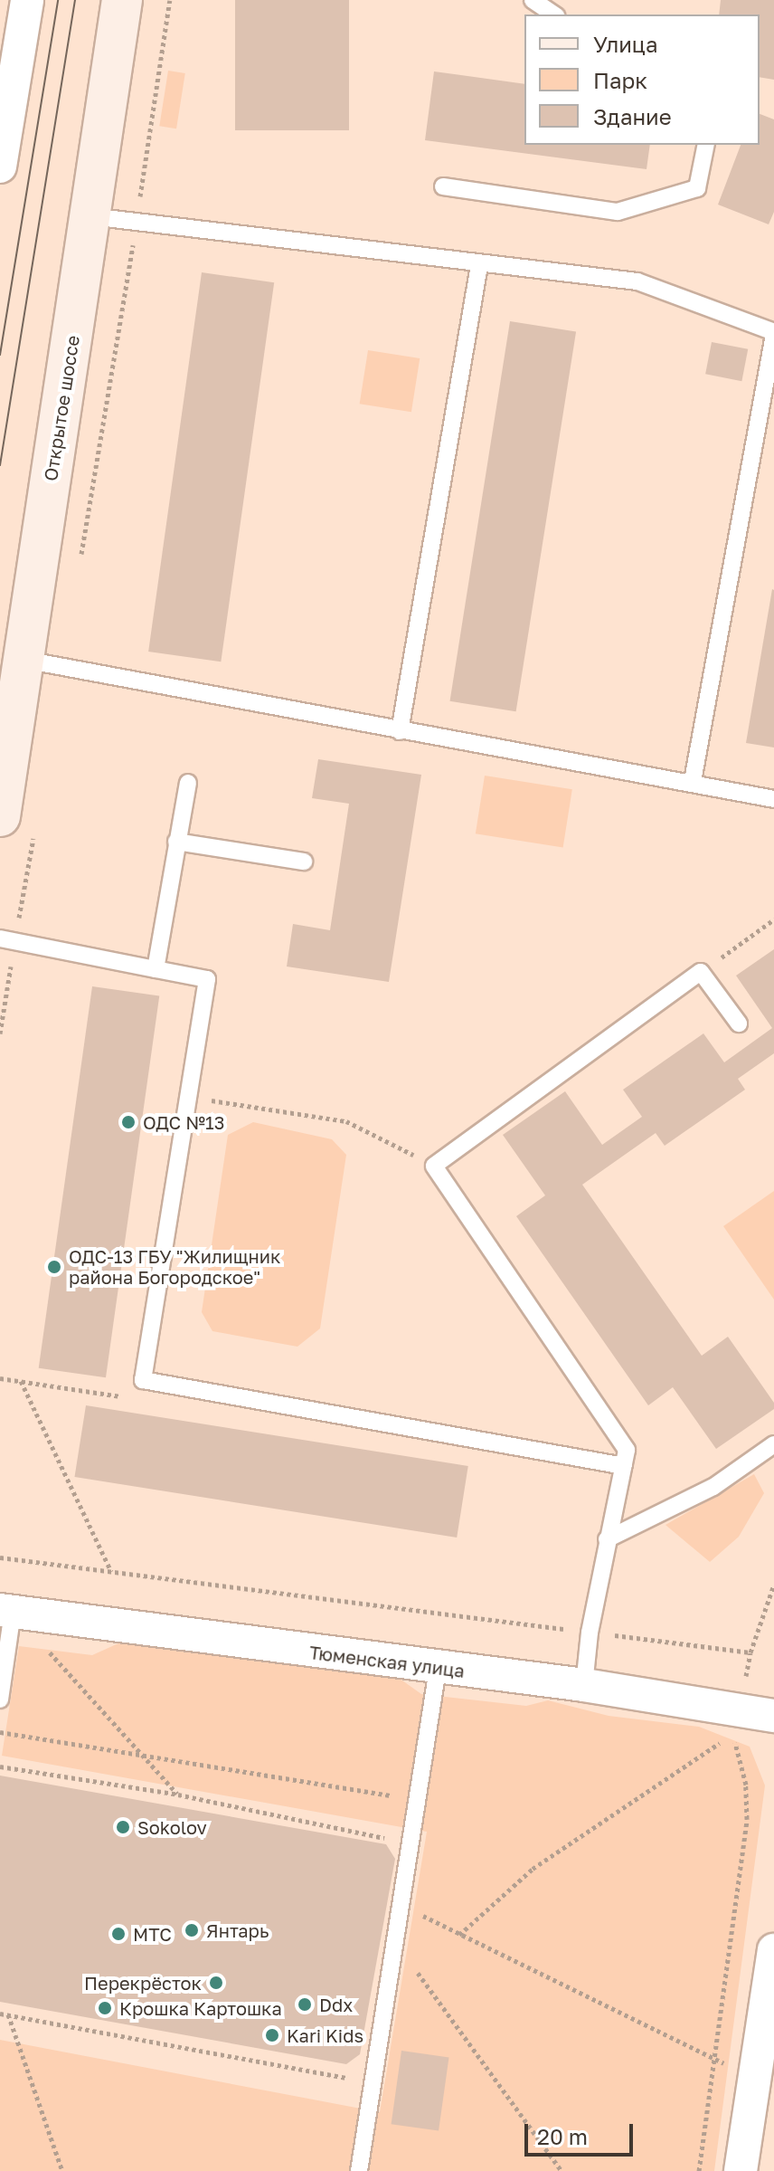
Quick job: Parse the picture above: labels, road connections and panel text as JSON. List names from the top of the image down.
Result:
{
  "streets": {
    "main road": ["Открытое шоссе"],
    "street": ["Тюменская улица"]
  },
  "places": [
    "ОДС №13",
    "ОДС-13 ГБУ \"Жилищник района Богородское\"",
    "Sokolov",
    "Янтарь",
    "МТС",
    "Перекрёсток",
    "Ddx",
    "Крошка Картошка",
    "Kari Kids"
  ],
  "legend": ["Улица", "Парк", "Здание"],
  "scale_bar": "20 m"
}
